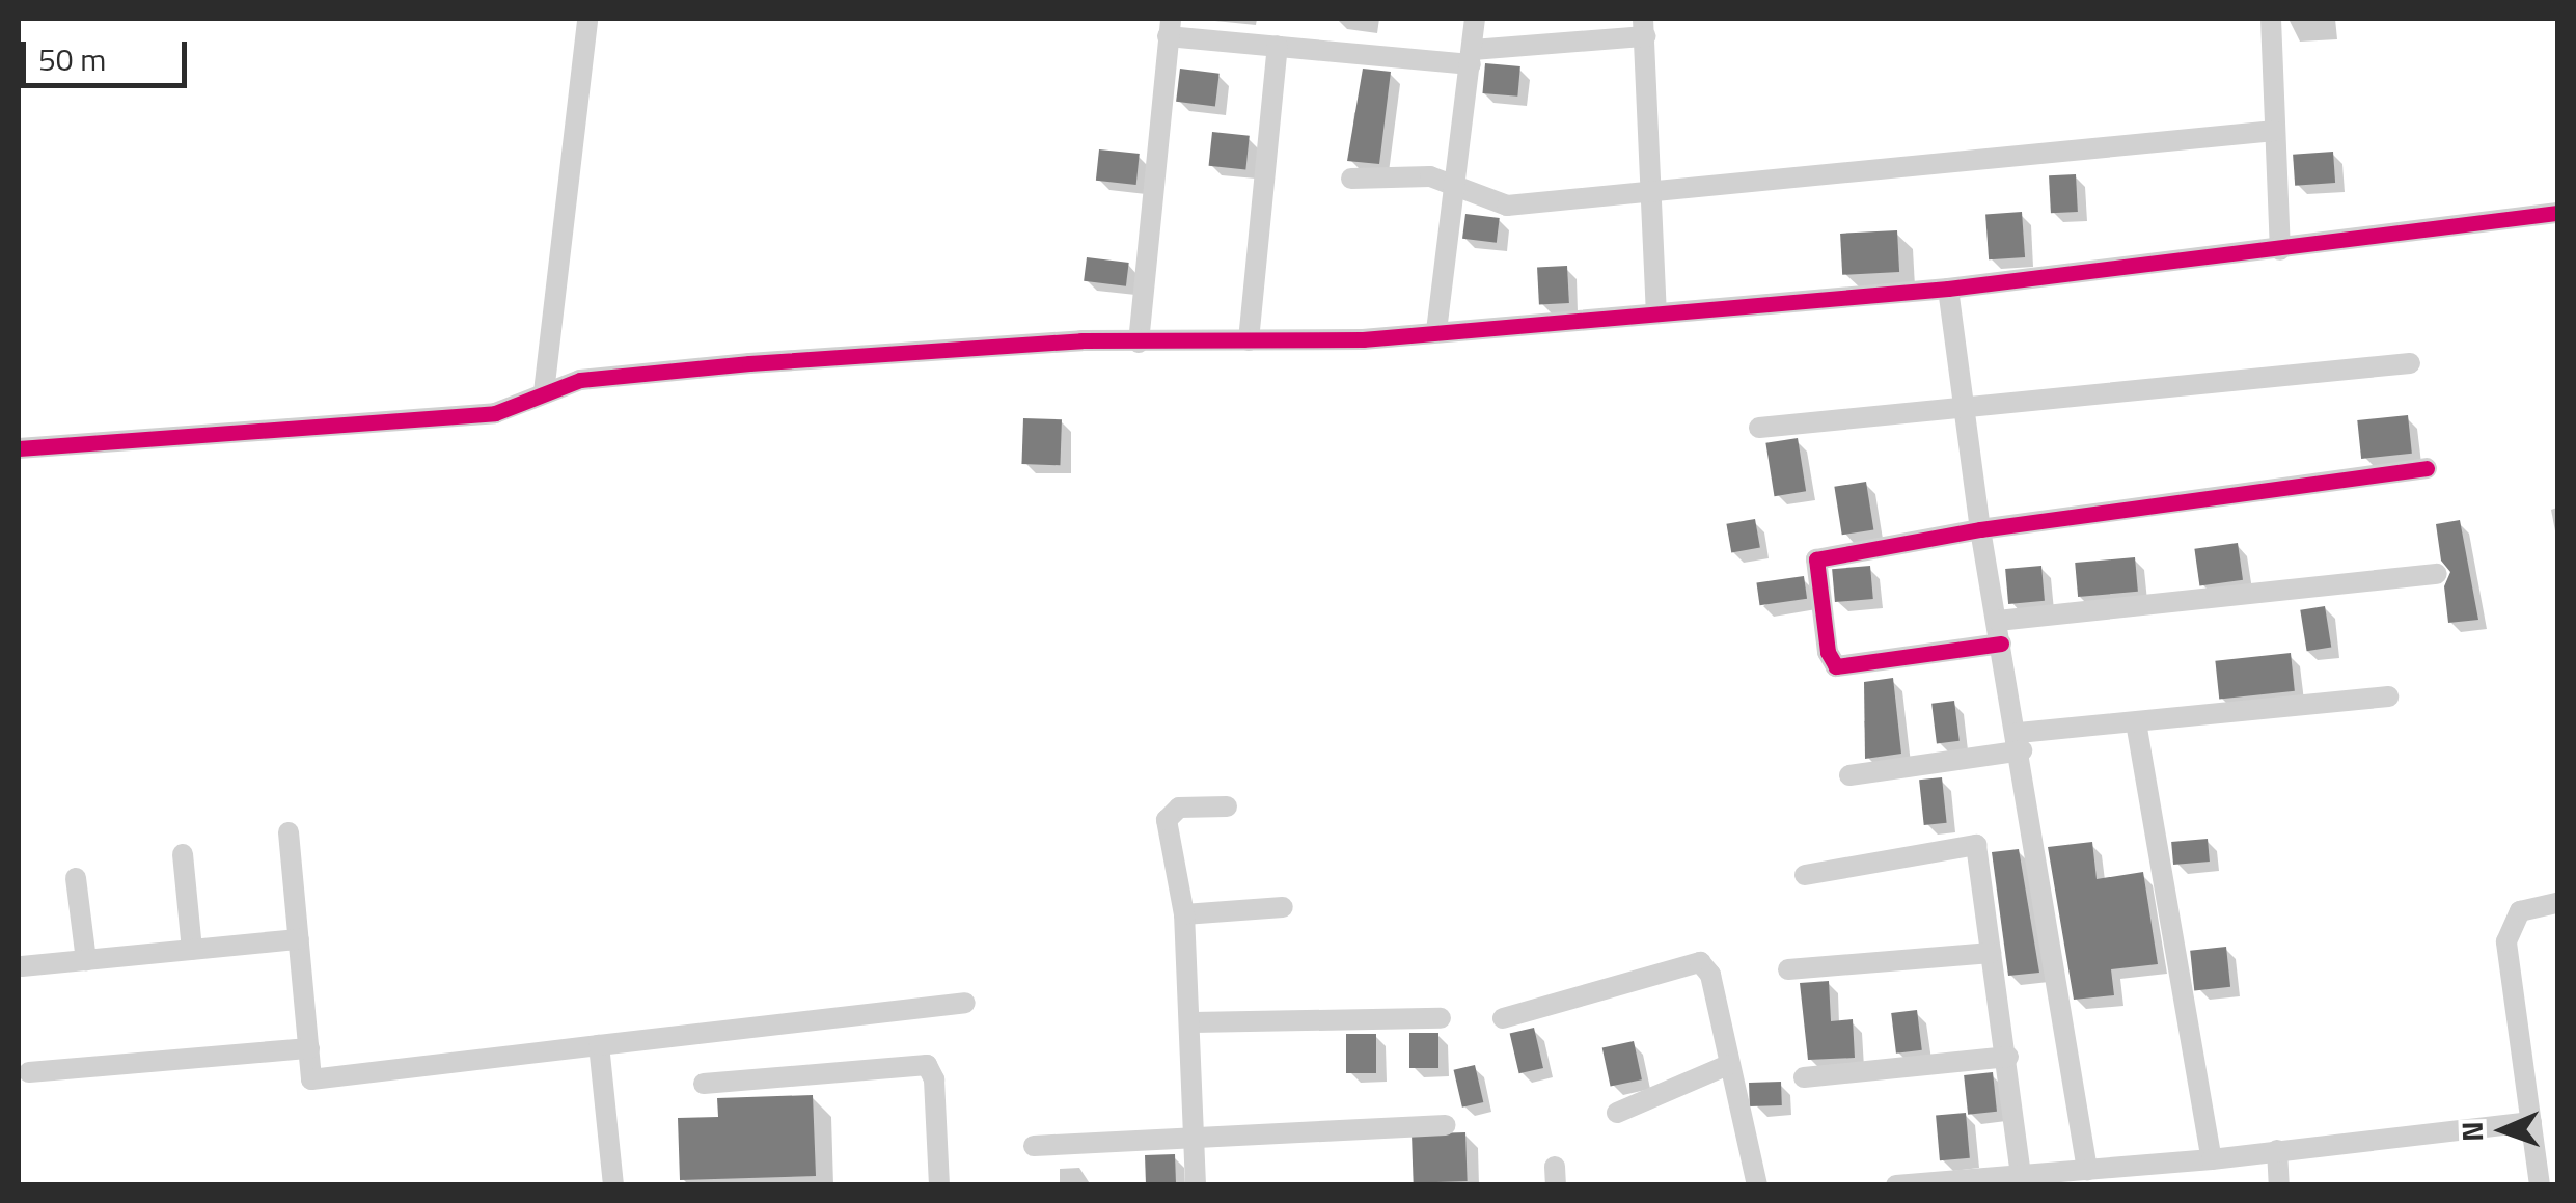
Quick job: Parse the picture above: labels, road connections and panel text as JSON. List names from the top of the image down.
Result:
{
  "scale_bar": "50 m",
  "north": "left"
}
